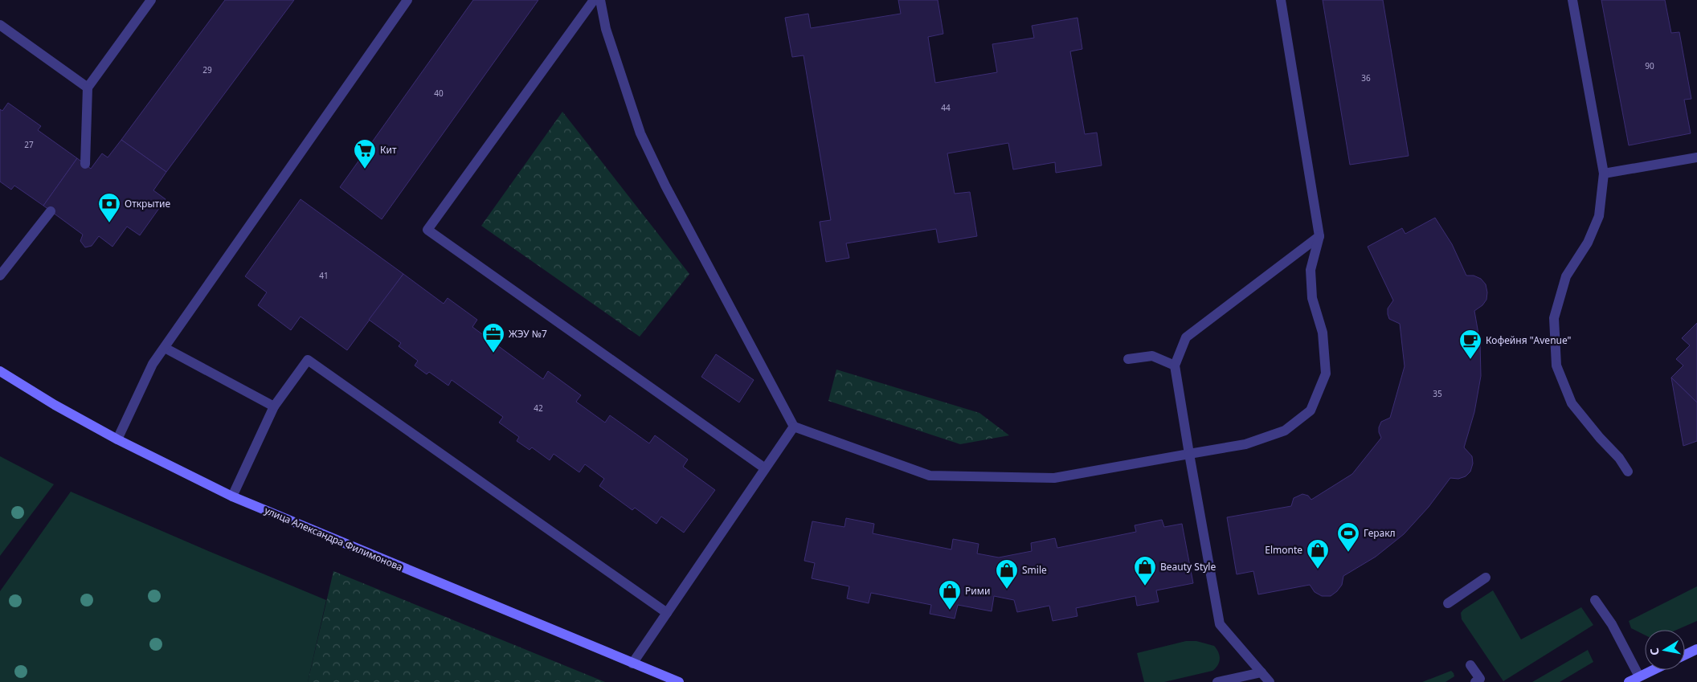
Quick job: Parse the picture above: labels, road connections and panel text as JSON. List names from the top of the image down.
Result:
{
  "streets": {
    "main road": ["улица Александра Филимонова"]
  },
  "places": {
    "supermarket": ["Кит"],
    "bank": ["Открытие"],
    "office": ["ЖЭУ №7"],
    "cafe": ["Кофейня \"Avenue\""],
    "sports": ["Геракл"],
    "shop": [
      "Elmonte",
      "Beauty Style",
      "Smile",
      "Рими"
    ]
  },
  "house_numbers": [
    "90",
    "29",
    "36",
    "40",
    "44",
    "27",
    "41",
    "35",
    "42"
  ],
  "north": "left"
}
